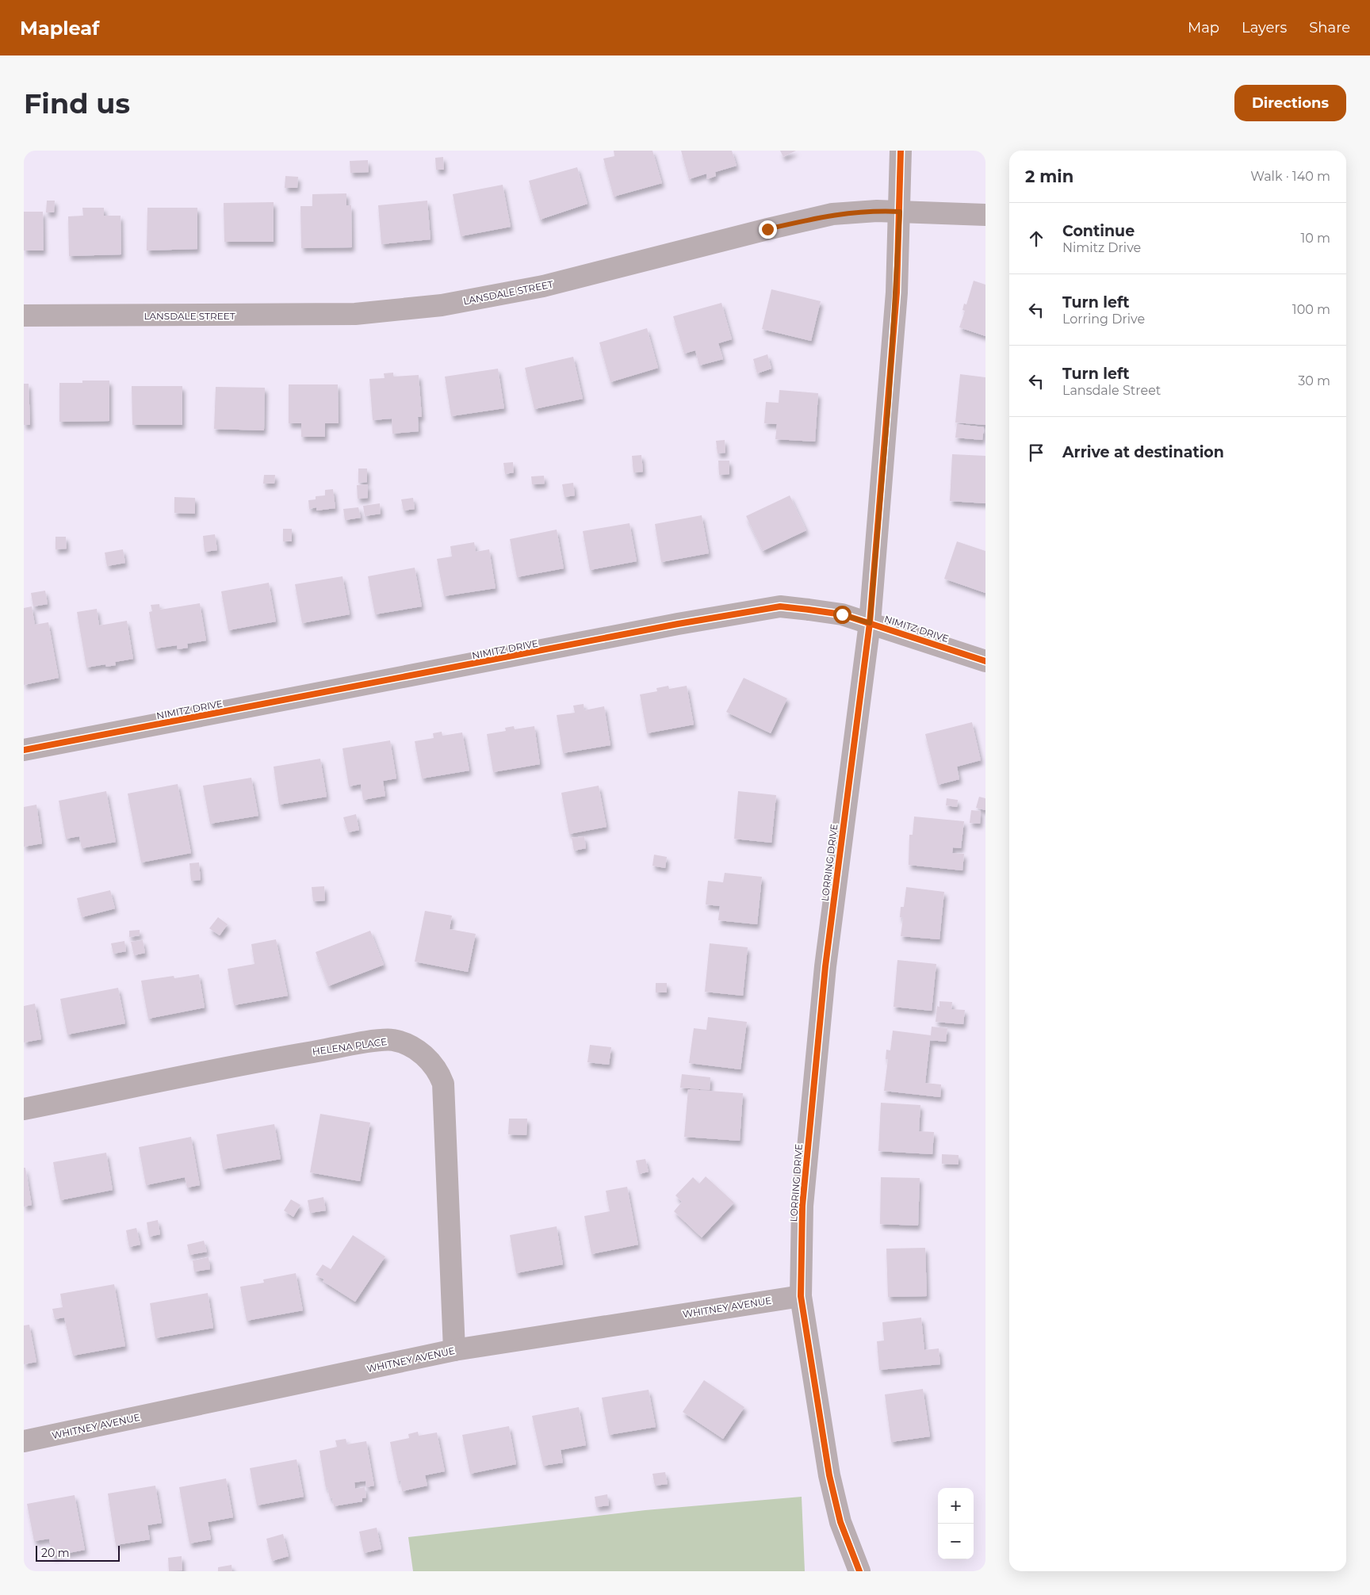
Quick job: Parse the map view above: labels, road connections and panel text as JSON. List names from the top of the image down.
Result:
{
  "streets": {
    "street": [
      "LANSDALE STREET",
      "NIMITZ DRIVE",
      "LORRING DRIVE",
      "HELENA PLACE",
      "WHITNEY AVENUE"
    ]
  },
  "crossings": [
    ["LANSDALE STREET", "LORRING DRIVE"],
    ["NIMITZ DRIVE", "LORRING DRIVE"],
    ["LORRING DRIVE", "WHITNEY AVENUE"],
    ["HELENA PLACE", "WHITNEY AVENUE"]
  ],
  "scale_bar": "20 m",
  "page": {
    "header": "Mapleaf",
    "nav": ["Map", "Layers", "Share"],
    "buttons": "Directions",
    "title": "Find us",
    "heading": ["2 min", "Walk · 140 m"],
    "list": [
      ["Continue", "Nimitz Drive", "10 m"],
      ["Turn left", "Lorring Drive", "100 m"],
      ["Turn left", "Lansdale Street", "30 m"],
      "Arrive at destination"
    ],
    "map_buttons": ["+", "−"],
    "scale": "20 m"
  }
}
